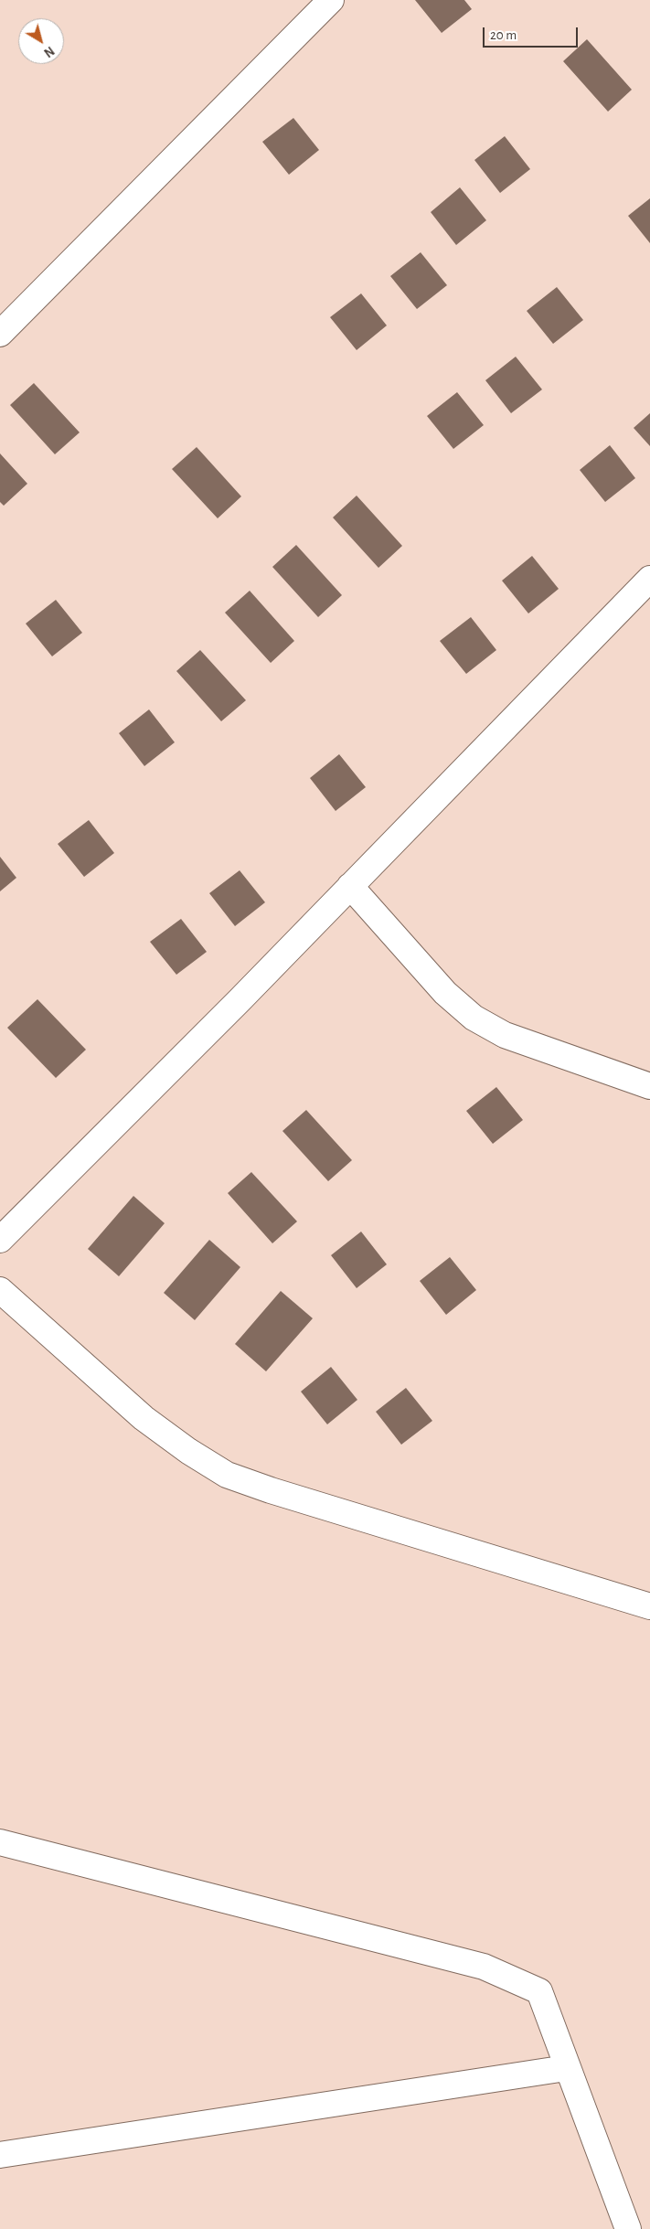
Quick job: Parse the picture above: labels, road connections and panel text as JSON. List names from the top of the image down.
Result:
{
  "scale_bar": "20 m",
  "north": "bottom right"
}
